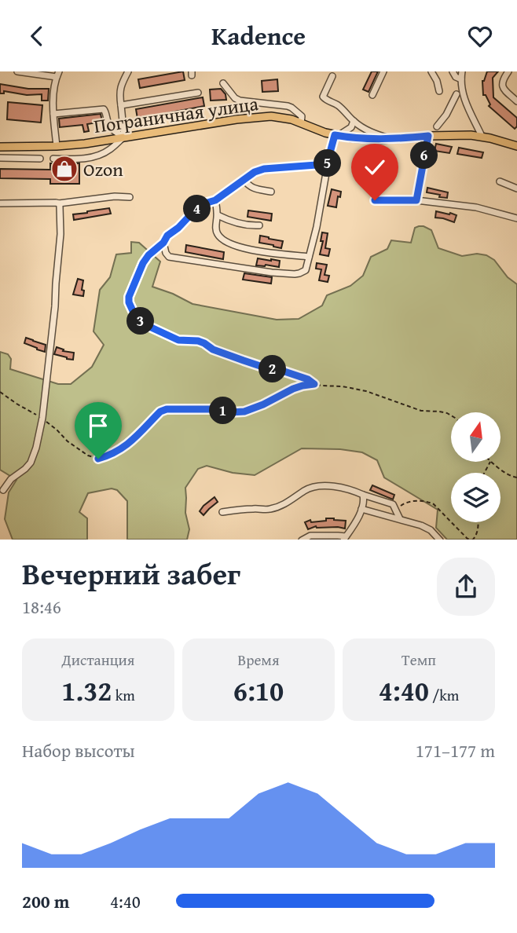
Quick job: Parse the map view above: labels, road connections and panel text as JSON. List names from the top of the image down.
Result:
{
  "streets": {
    "main road": ["Пограничная улица"]
  },
  "places": {
    "shop": ["Ozon"]
  },
  "north": "top",
  "page": {
    "header": "Kadence",
    "pins": [
      "6",
      "5",
      "4",
      "3",
      "2",
      "1"
    ],
    "heading": ["Вечерний забег", "18:46"],
    "stats": [
      ["Дистанция", "1.32 km"],
      ["Время", "6:10"],
      ["Темп", "4:40 /km"]
    ],
    "chart": ["Набор высоты", "171–177 m"],
    "list": [
      {
        "name": "200 m",
        "note": "4:40"
      }
    ]
  }
}
